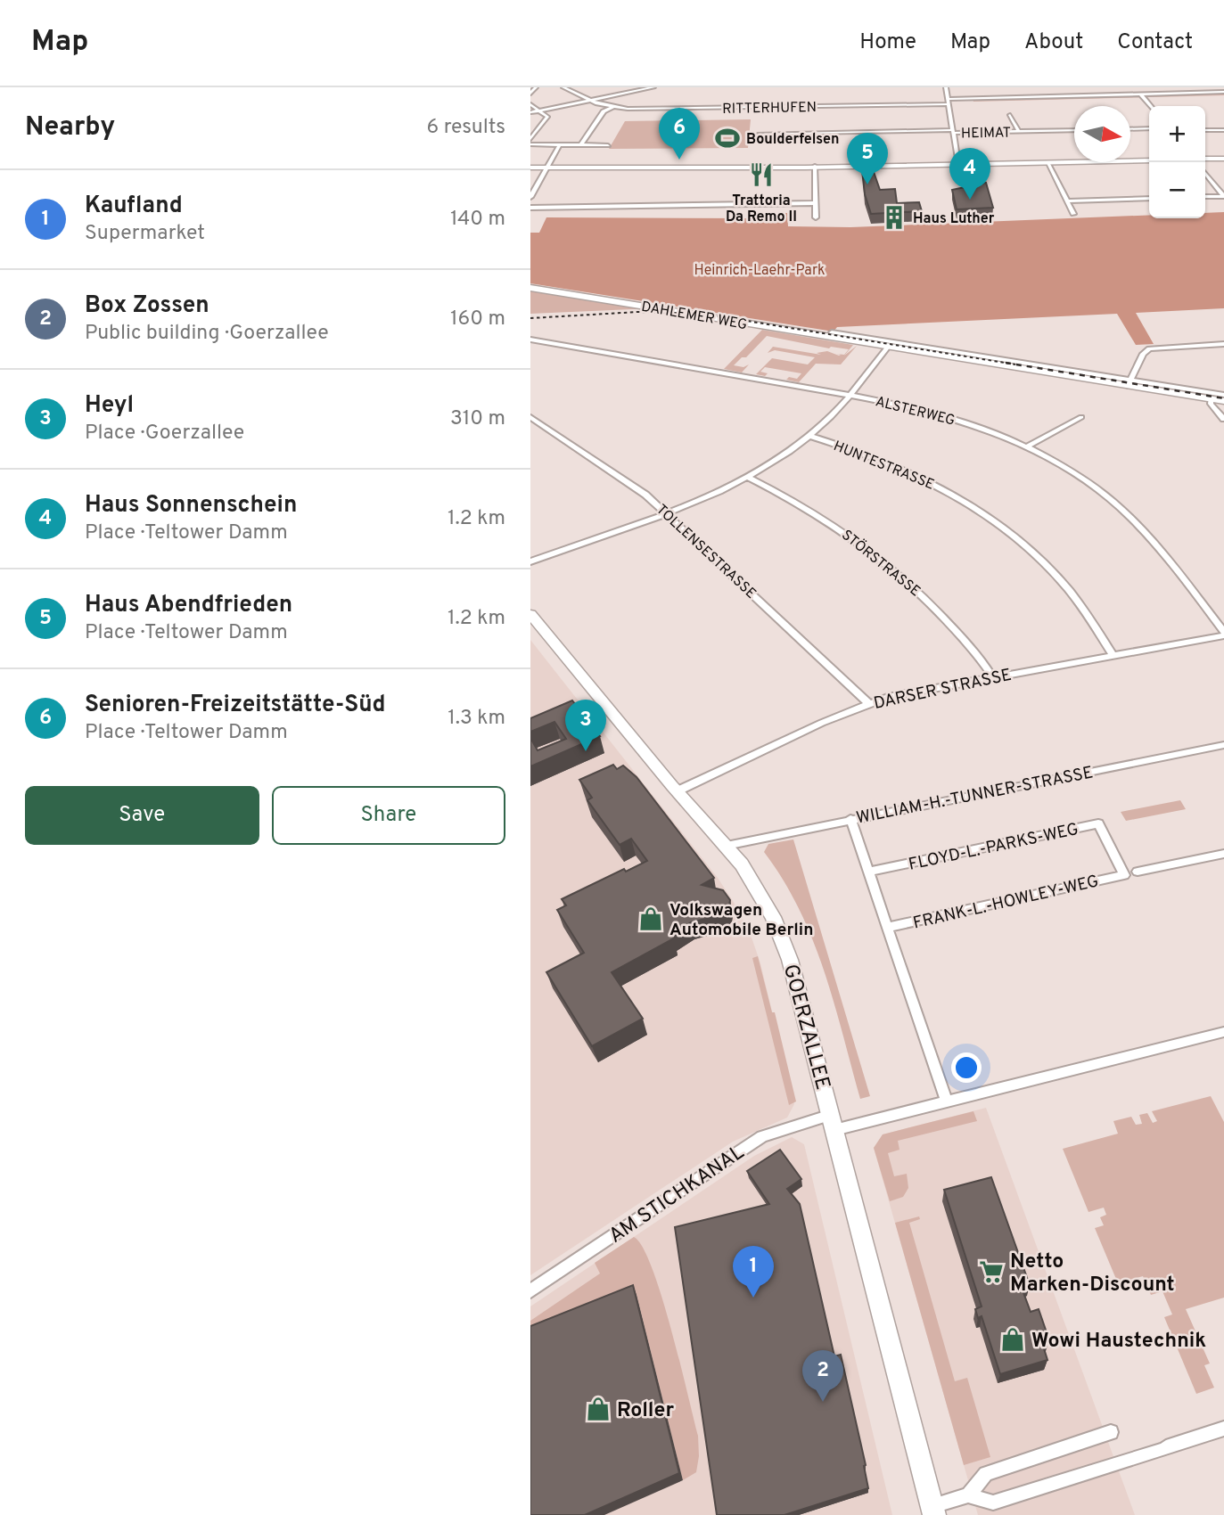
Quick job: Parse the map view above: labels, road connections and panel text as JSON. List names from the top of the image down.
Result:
{
  "streets": {
    "main road": ["DAHLEMER WEG", "GOERZALLEE"],
    "street": [
      "RITTERHUFEN",
      "HEIMAT",
      "ALSTERWEG",
      "HUNTESTRASSE",
      "TOLLENSESTRASSE",
      "STÖRSTRASSE",
      "DARSER STRASSE",
      "WILLIAM-H.-TUNNER-STRASSE",
      "FLOYD-L.-PARKS-WEG",
      "FRANK-L.-HOWLEY-WEG",
      "AM STICHKANAL"
    ]
  },
  "crossings": [
    ["ALSTERWEG", "DARSER STRASSE"],
    ["HUNTESTRASSE", "DARSER STRASSE"],
    ["TOLLENSESTRASSE", "DARSER STRASSE"],
    ["STÖRSTRASSE", "DARSER STRASSE"],
    ["DARSER STRASSE", "GOERZALLEE"],
    ["WILLIAM-H.-TUNNER-STRASSE", "GOERZALLEE"],
    ["FLOYD-L.-PARKS-WEG", "FRANK-L.-HOWLEY-WEG"],
    ["GOERZALLEE", "AM STICHKANAL"]
  ],
  "parks": ["Heinrich-Laehr-Park"],
  "places": {
    "sports": ["Boulderfelsen"],
    "restaurant": ["Trattoria Da Remo II"],
    "building": ["Haus Luther"],
    "shop": ["Volkswagen Automobile Berlin", "Wowi Haustechnik", "Roller"],
    "supermarket": ["Netto Marken-Discount"]
  },
  "north": "right",
  "page": {
    "header": "Map",
    "nav": [
      "Home",
      "Map",
      "About",
      "Contact"
    ],
    "heading": ["Nearby", "6 results"],
    "map_buttons": ["+", "−"],
    "pins": [
      "6",
      "5",
      "4",
      "3",
      "1",
      "2"
    ],
    "list": [
      {
        "mark": "1",
        "name": "Kaufland",
        "note": "Supermarket",
        "value": "140 m"
      },
      {
        "mark": "2",
        "name": "Box Zossen",
        "note": "Public building · Goerzallee",
        "value": "160 m"
      },
      {
        "mark": "3",
        "name": "Heyl",
        "note": "Place · Goerzallee",
        "value": "310 m"
      },
      {
        "mark": "4",
        "name": "Haus Sonnenschein",
        "note": "Place · Teltower Damm",
        "value": "1.2 km"
      },
      {
        "mark": "5",
        "name": "Haus Abendfrieden",
        "note": "Place · Teltower Damm",
        "value": "1.2 km"
      },
      {
        "mark": "6",
        "name": "Senioren-Freizeitstätte-Süd",
        "note": "Place · Teltower Damm",
        "value": "1.3 km"
      }
    ],
    "buttons": ["Save", "Share"]
  }
}
